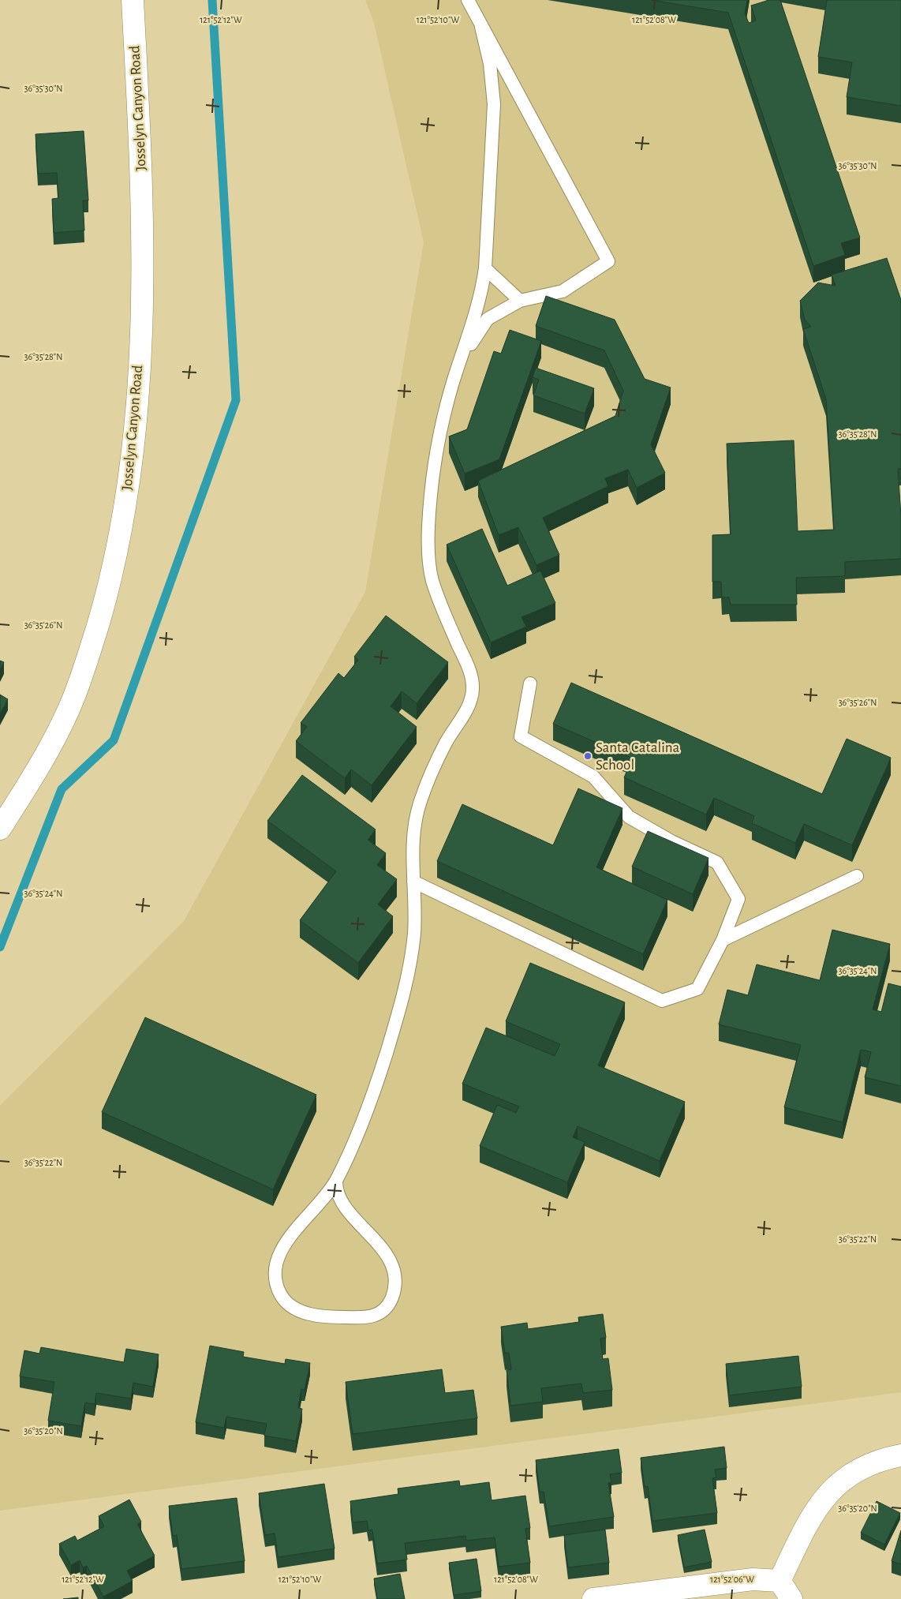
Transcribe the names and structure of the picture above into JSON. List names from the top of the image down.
{
  "streets": {
    "street": ["Josselyn Canyon Road"]
  },
  "places": ["Santa Catalina School"],
  "coordinates": [
    "121°52'12\"W",
    "121°52'10\"W",
    "121°52'08\"W",
    "36°35'30\"N",
    "36°35'28\"N",
    "36°35'26\"N",
    "36°35'24\"N",
    "36°35'22\"N",
    "36°35'20\"N",
    "121°52'06\"W"
  ]
}
